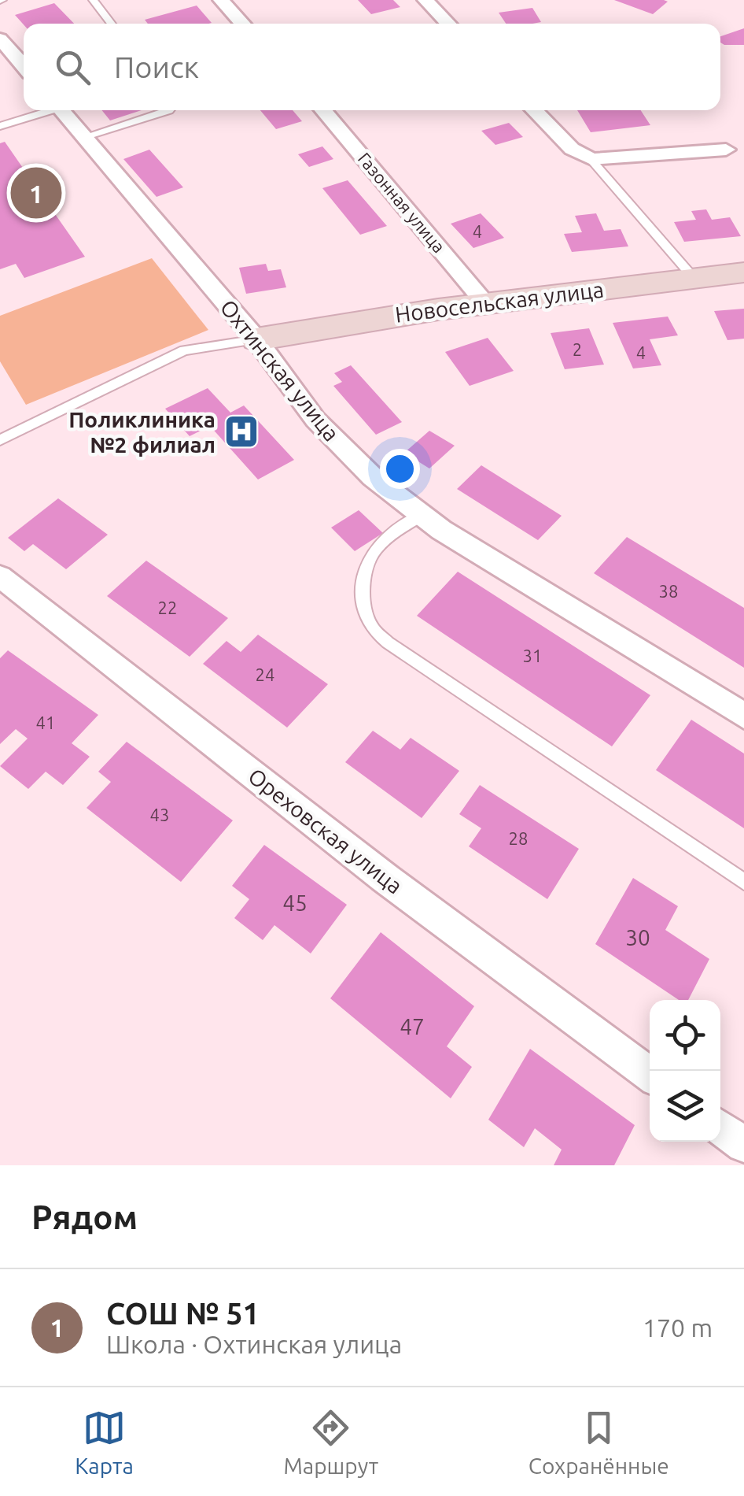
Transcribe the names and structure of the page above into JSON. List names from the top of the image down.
{
  "streets": {
    "street": [
      "Газонная улица",
      "Новосельская улица",
      "Охтинская улица",
      "Ореховская улица"
    ]
  },
  "crossings": [
    ["Газонная улица", "Новосельская улица"],
    ["Новосельская улица", "Охтинская улица"]
  ],
  "places": {
    "hospital": ["Поликлиника №2 филиал"]
  },
  "house_numbers": [
    "4",
    "2",
    "4",
    "38",
    "22",
    "31",
    "24",
    "41",
    "43",
    "28",
    "45",
    "30",
    "47"
  ],
  "page": {
    "search": "Поиск",
    "pins": "1",
    "heading": "Рядом",
    "list": [
      {
        "mark": "1",
        "name": "СОШ № 51",
        "note": "Школа · Охтинская улица",
        "value": "170 m"
      }
    ],
    "nav": ["Карта", "Маршрут", "Сохранённые"]
  }
}
